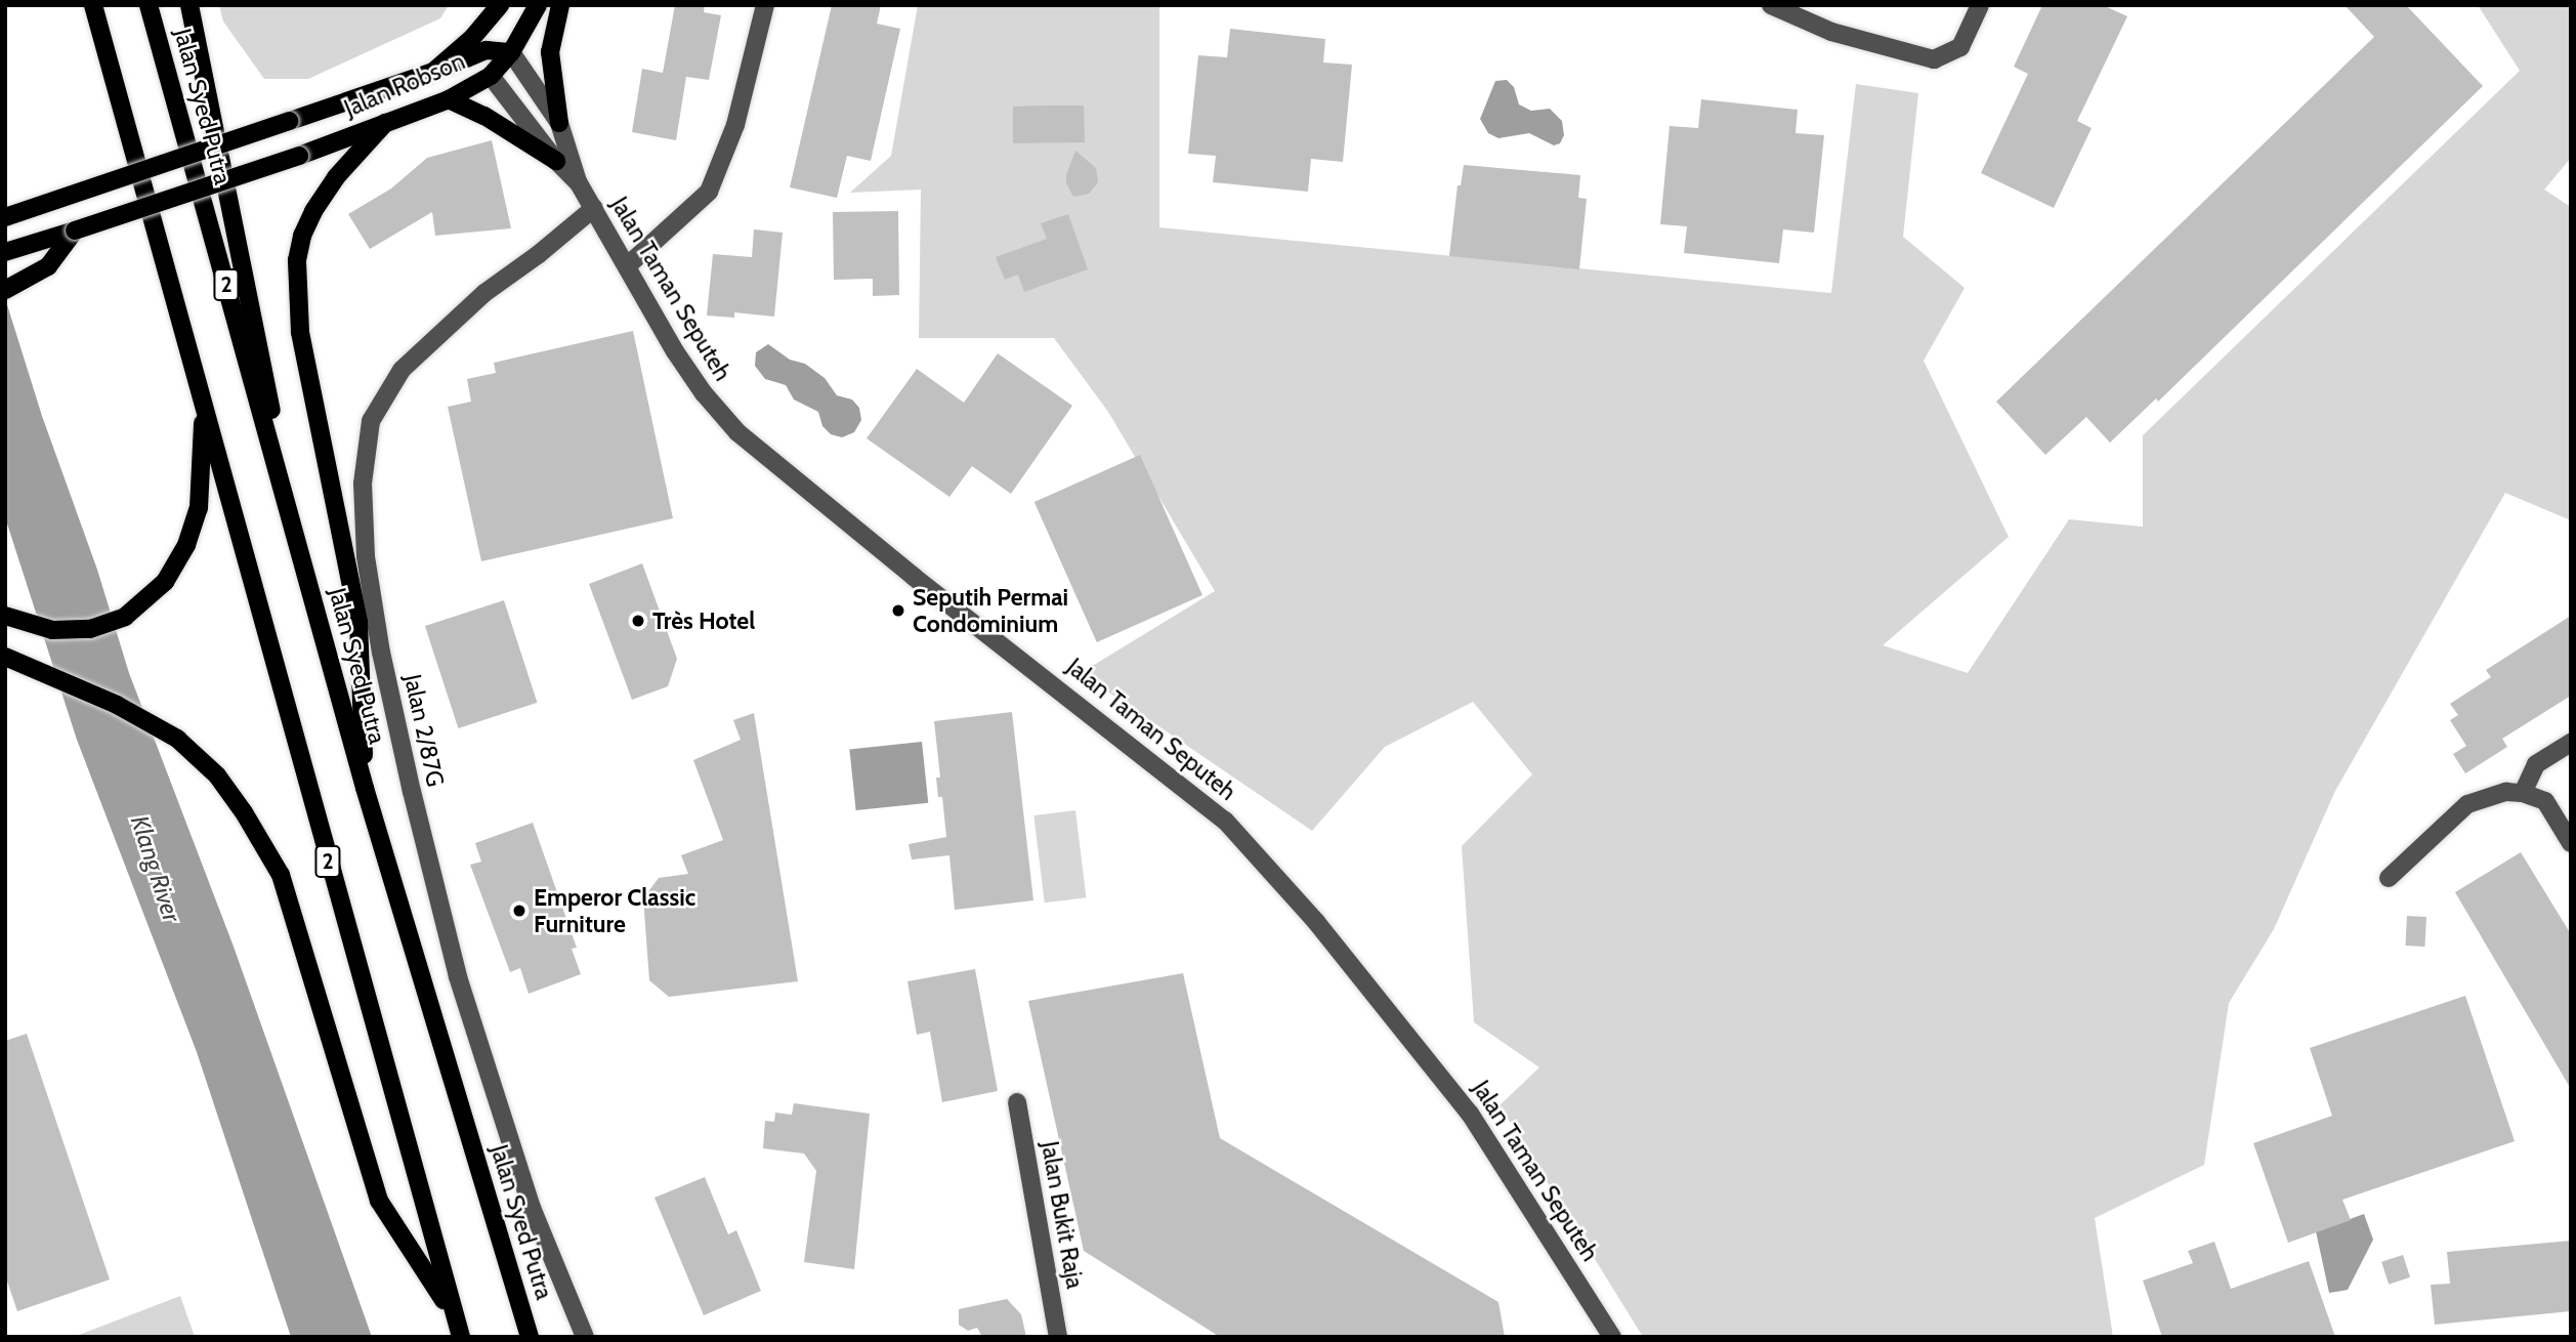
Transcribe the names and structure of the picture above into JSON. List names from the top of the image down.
{
  "streets": {
    "main road": ["Jalan Robson", "Jalan Syed Putra", "2"],
    "street": ["Jalan Taman Seputeh", "Jalan 2/87G", "Jalan Bukit Raja"]
  },
  "crossings": [
    ["Jalan Robson", "Jalan Taman Seputeh"],
    ["Jalan Taman Seputeh", "Jalan 2/87G"]
  ],
  "water": ["Klang River"],
  "places": ["Seputih Permai Condominium", "Très Hotel", "Emperor Classic Furniture"]
}
